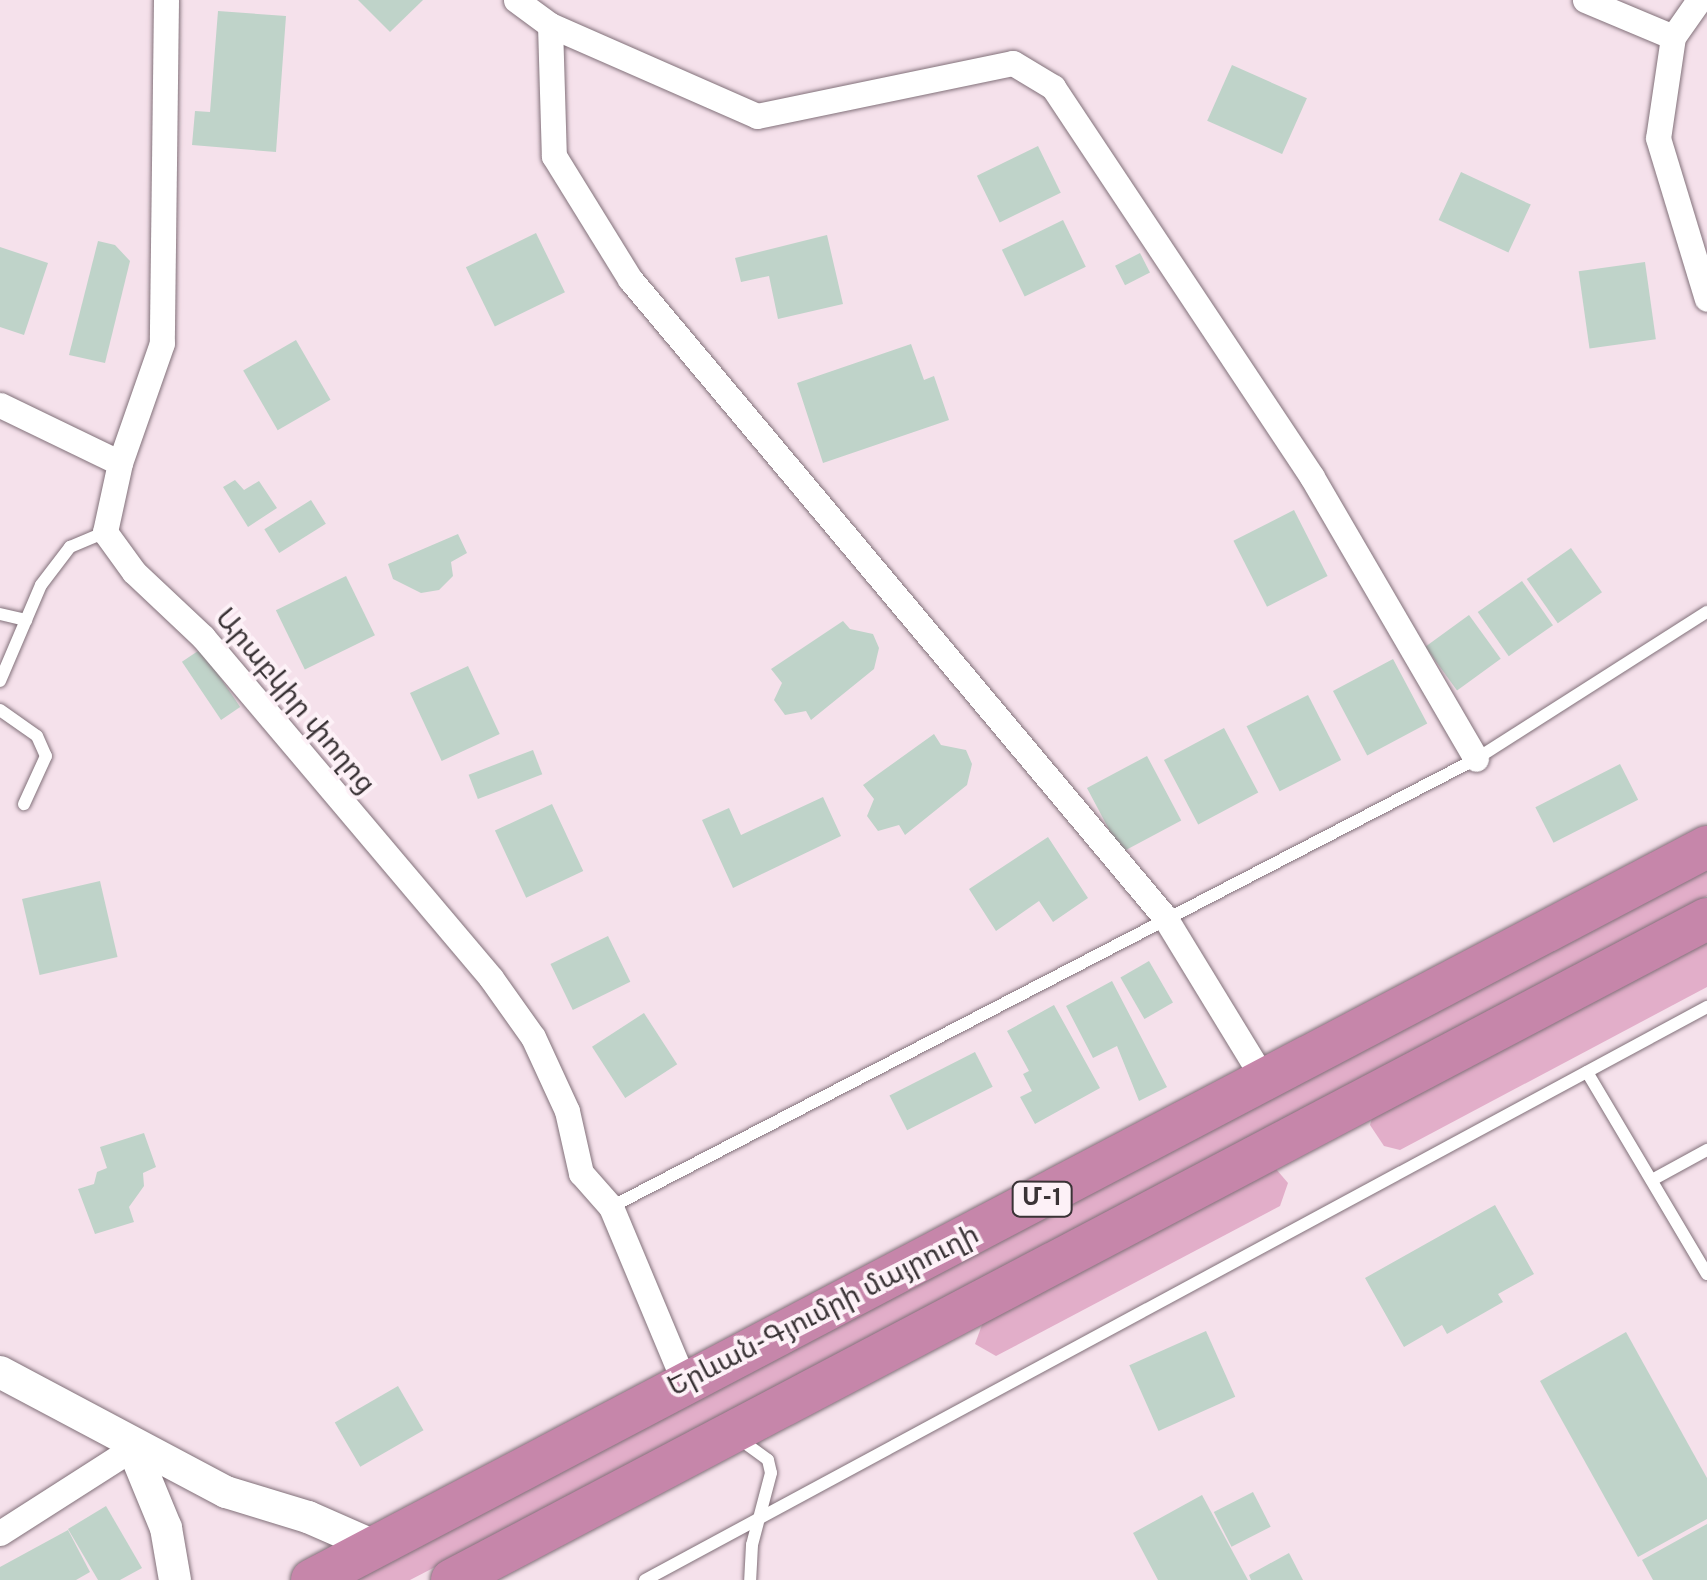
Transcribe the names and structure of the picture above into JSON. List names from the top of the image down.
{
  "streets": {
    "highway": ["Մ-1", "Երևան-Գյումրի մայրուղի"],
    "street": ["Արաբկիր փողոց"]
  },
  "crossings": [
    ["Արաբկիր փողոց", "Երևան-Գյումրի մայրուղի"]
  ]
}
